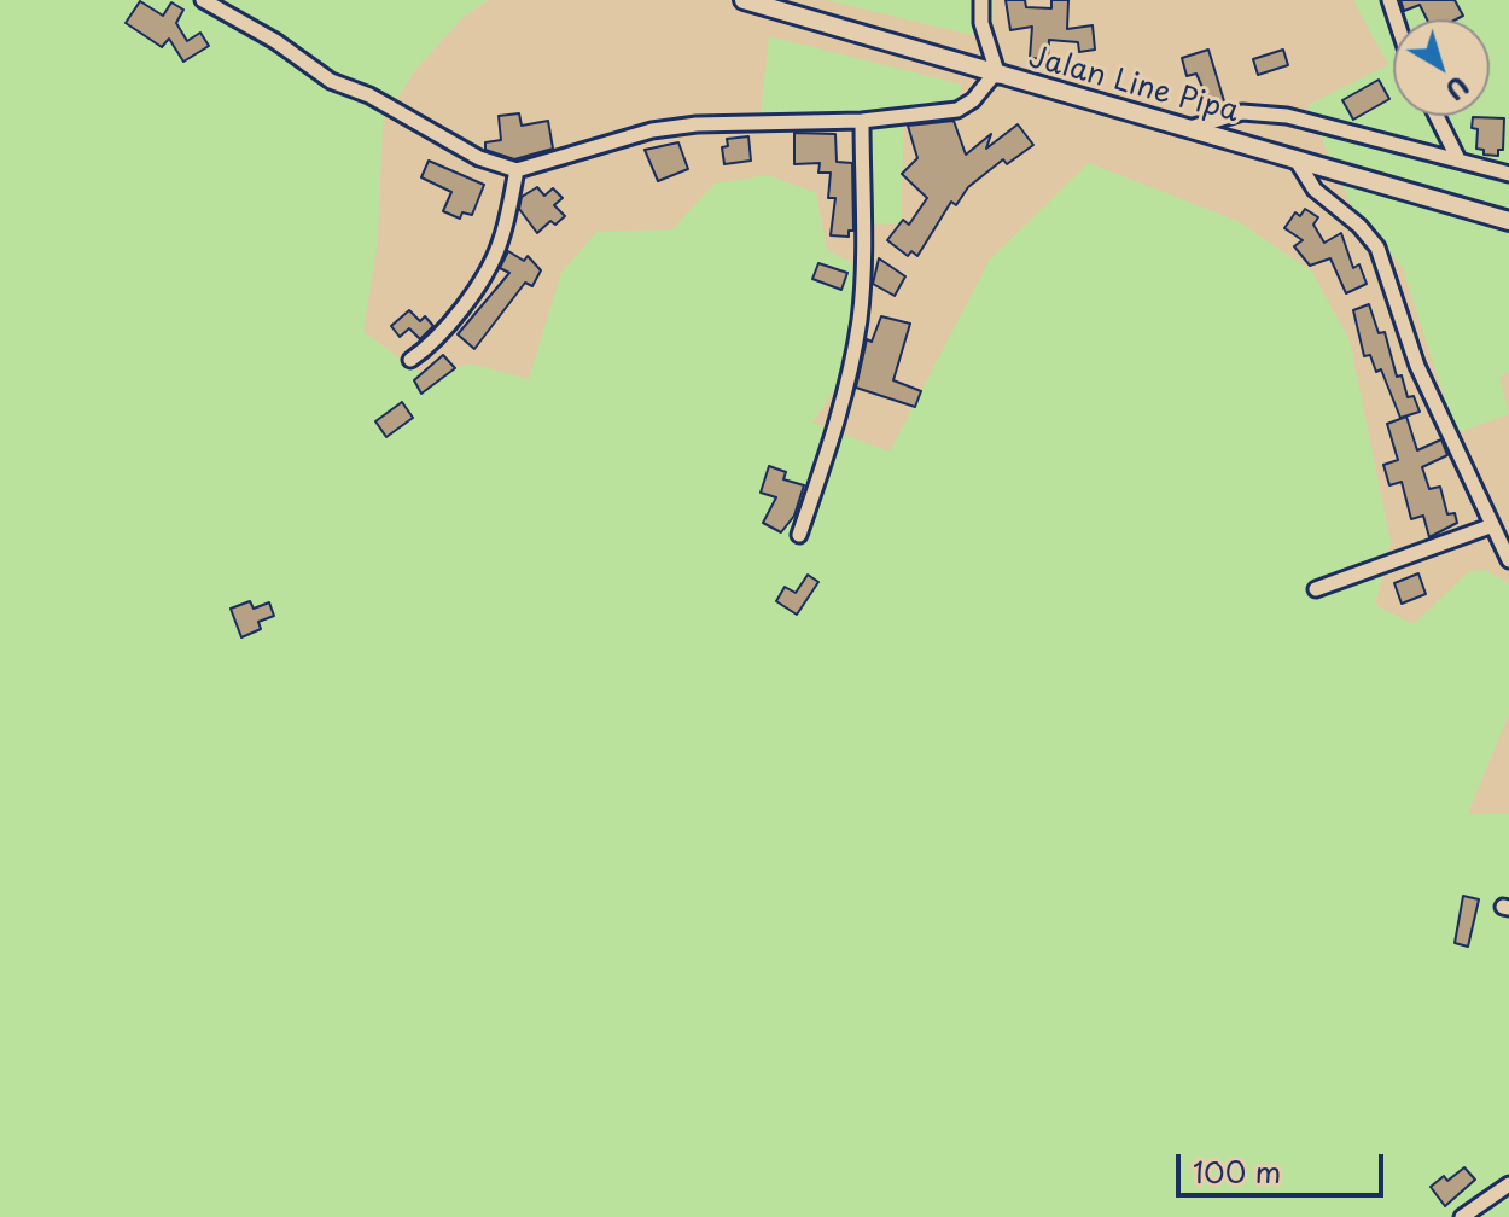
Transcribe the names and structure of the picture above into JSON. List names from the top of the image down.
{
  "streets": {
    "main road": ["Jalan Line Pipa"]
  },
  "scale_bar": "100 m",
  "north": "bottom right"
}
